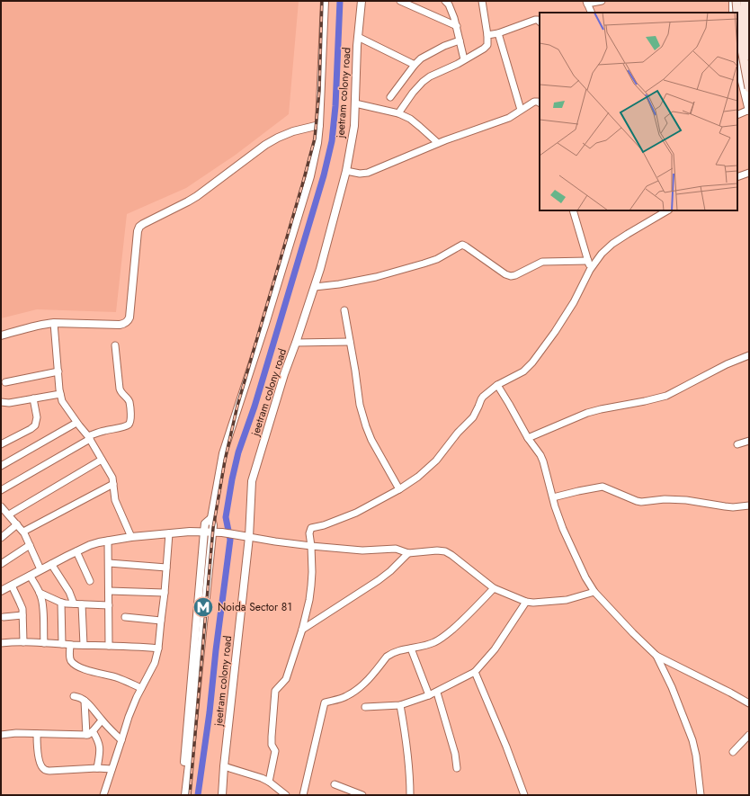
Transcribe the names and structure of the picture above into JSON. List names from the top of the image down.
{
  "streets": {
    "street": ["jeetram colony road"]
  },
  "places": {
    "metro station": ["Noida Sector 81"]
  }
}
